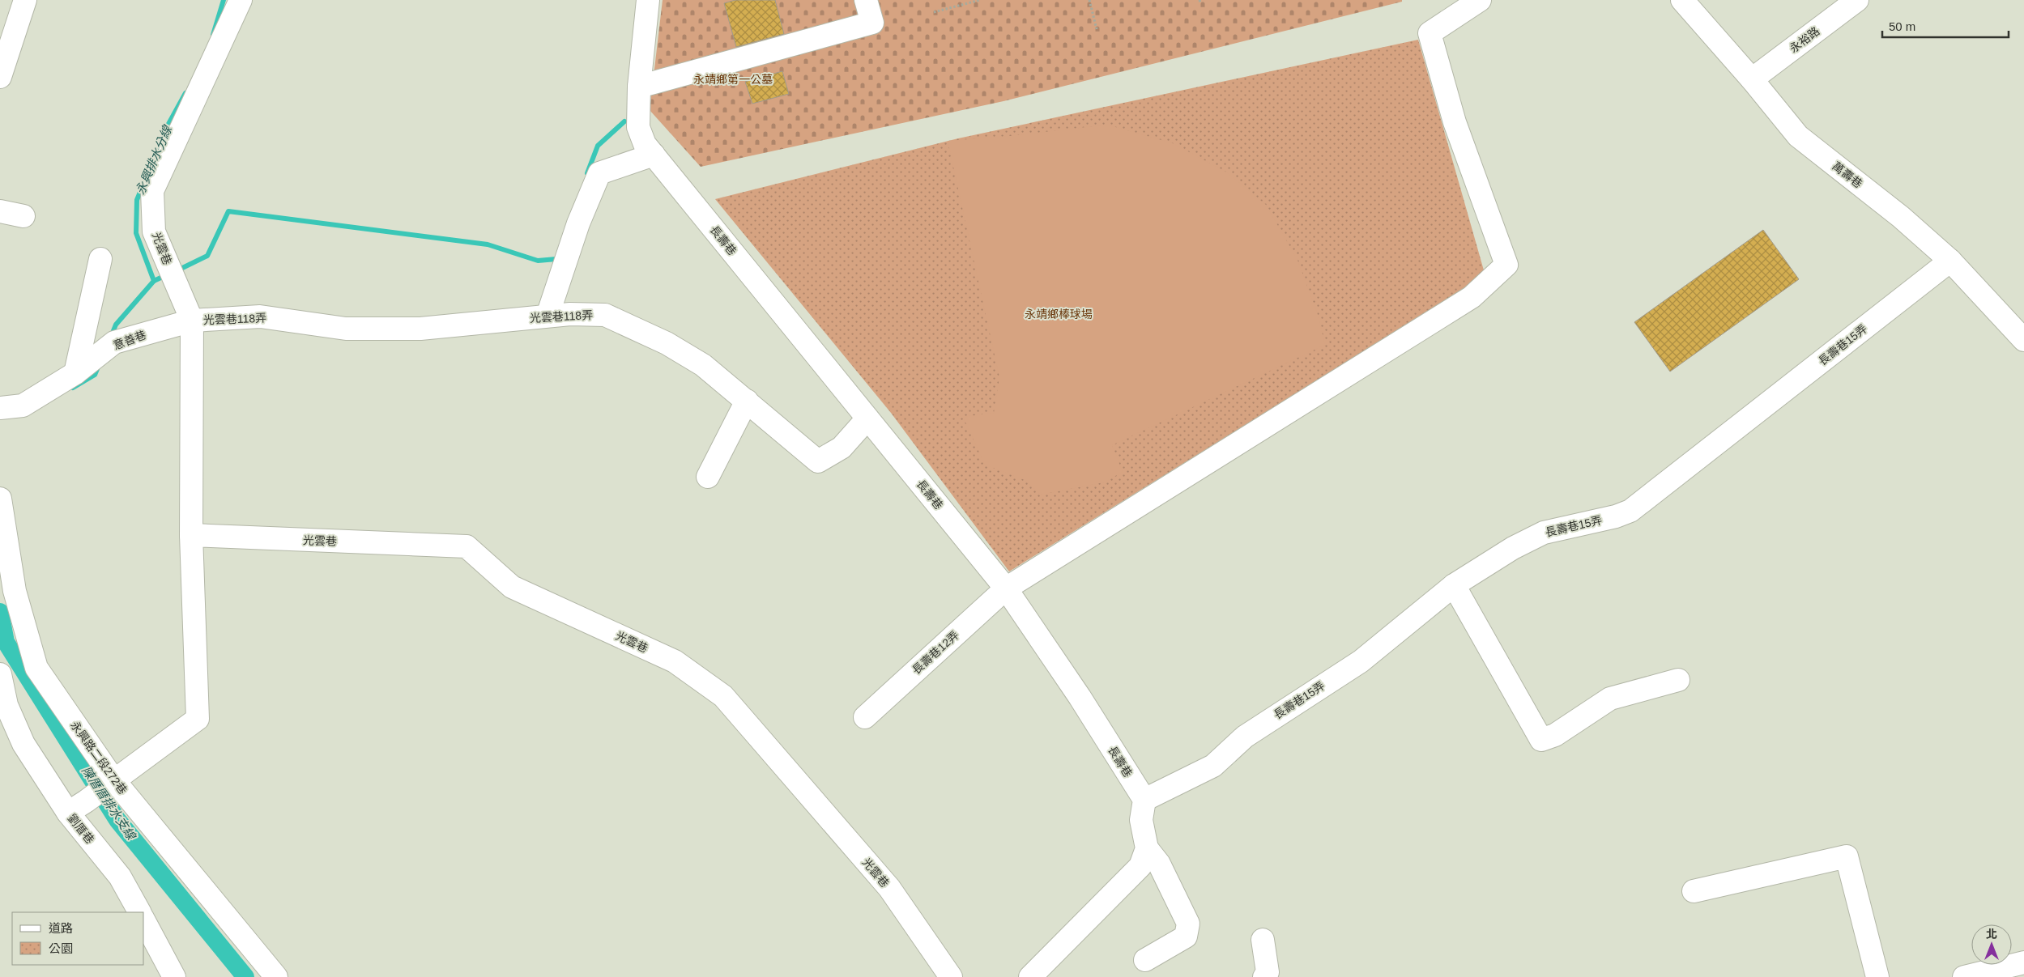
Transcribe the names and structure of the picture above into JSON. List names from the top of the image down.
{
  "streets": {
    "street": [
      "永裕路",
      "萬壽巷",
      "長壽巷",
      "光雲巷",
      "光雲巷118弄",
      "意善巷",
      "長壽巷15弄",
      "長壽巷12弄",
      "永興路二段272巷",
      "劉厝巷"
    ]
  },
  "crossings": [
    ["永裕路", "萬壽巷"],
    ["萬壽巷", "長壽巷15弄"],
    ["長壽巷", "光雲巷118弄"],
    ["長壽巷", "長壽巷15弄"],
    ["長壽巷", "長壽巷12弄"],
    ["光雲巷", "光雲巷118弄"],
    ["光雲巷", "意善巷"],
    ["光雲巷", "永興路二段272巷"],
    ["光雲巷118弄", "意善巷"]
  ],
  "water": ["永興排水分線", "陳厝厝排水支線"],
  "parks": ["永靖鄉第一公墓", "永靖鄉棒球場"],
  "legend": ["道路", "公園"],
  "scale_bar": "50 m",
  "north": "top"
}
